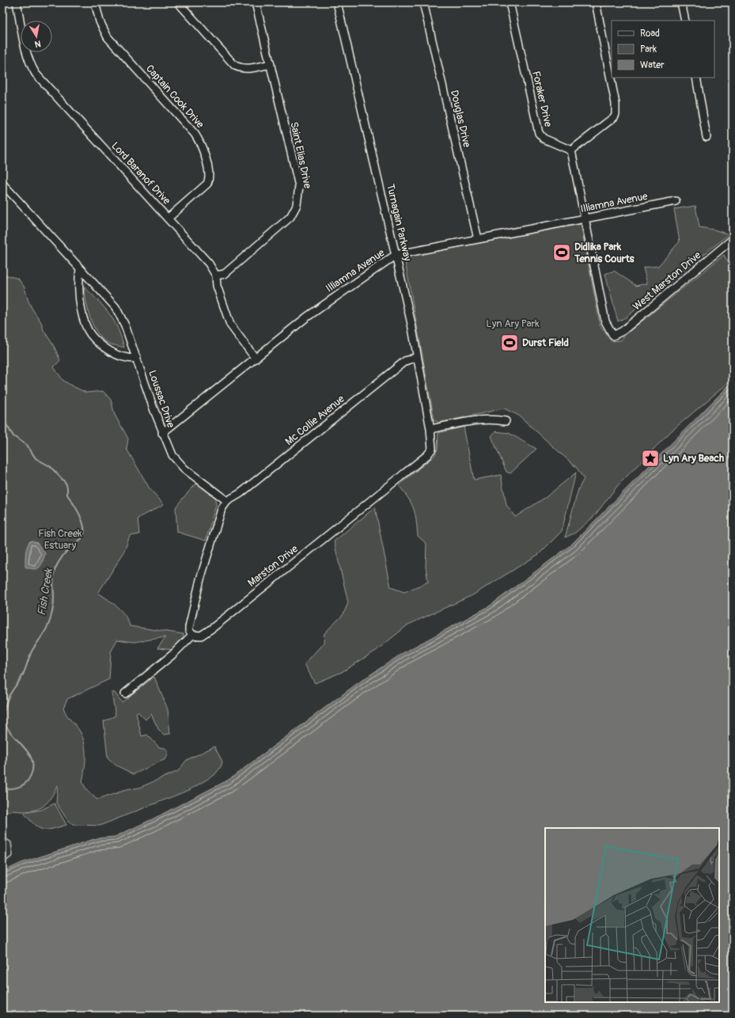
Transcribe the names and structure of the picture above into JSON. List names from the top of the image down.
{
  "streets": {
    "street": [
      "Captain Cook Drive",
      "Foraker Drive",
      "Douglas Drive",
      "Saint Elias Drive",
      "Lord Baranof Drive",
      "Illiamna Avenue",
      "Turnagain Parkway",
      "West Marston Drive",
      "Loussac Drive",
      "Mc Collie Avenue",
      "Marston Drive"
    ]
  },
  "crossings": [
    ["Captain Cook Drive", "Lord Baranof Drive"],
    ["Douglas Drive", "Illiamna Avenue"],
    ["Saint Elias Drive", "Lord Baranof Drive"],
    ["Lord Baranof Drive", "Illiamna Avenue"],
    ["Illiamna Avenue", "Turnagain Parkway"],
    ["Illiamna Avenue", "West Marston Drive"],
    ["Illiamna Avenue", "Loussac Drive"],
    ["Turnagain Parkway", "Mc Collie Avenue"],
    ["Turnagain Parkway", "Marston Drive"],
    ["Loussac Drive", "Mc Collie Avenue"]
  ],
  "water": ["Fish Creek"],
  "parks": ["Lyn Ary Park", "Fish Creek Estuary"],
  "places": {
    "sports": ["Didlika Park Tennis Courts", "Durst Field"],
    "place": ["Lyn Ary Beach"]
  },
  "legend": ["Road", "Park", "Water"],
  "north": "bottom"
}
